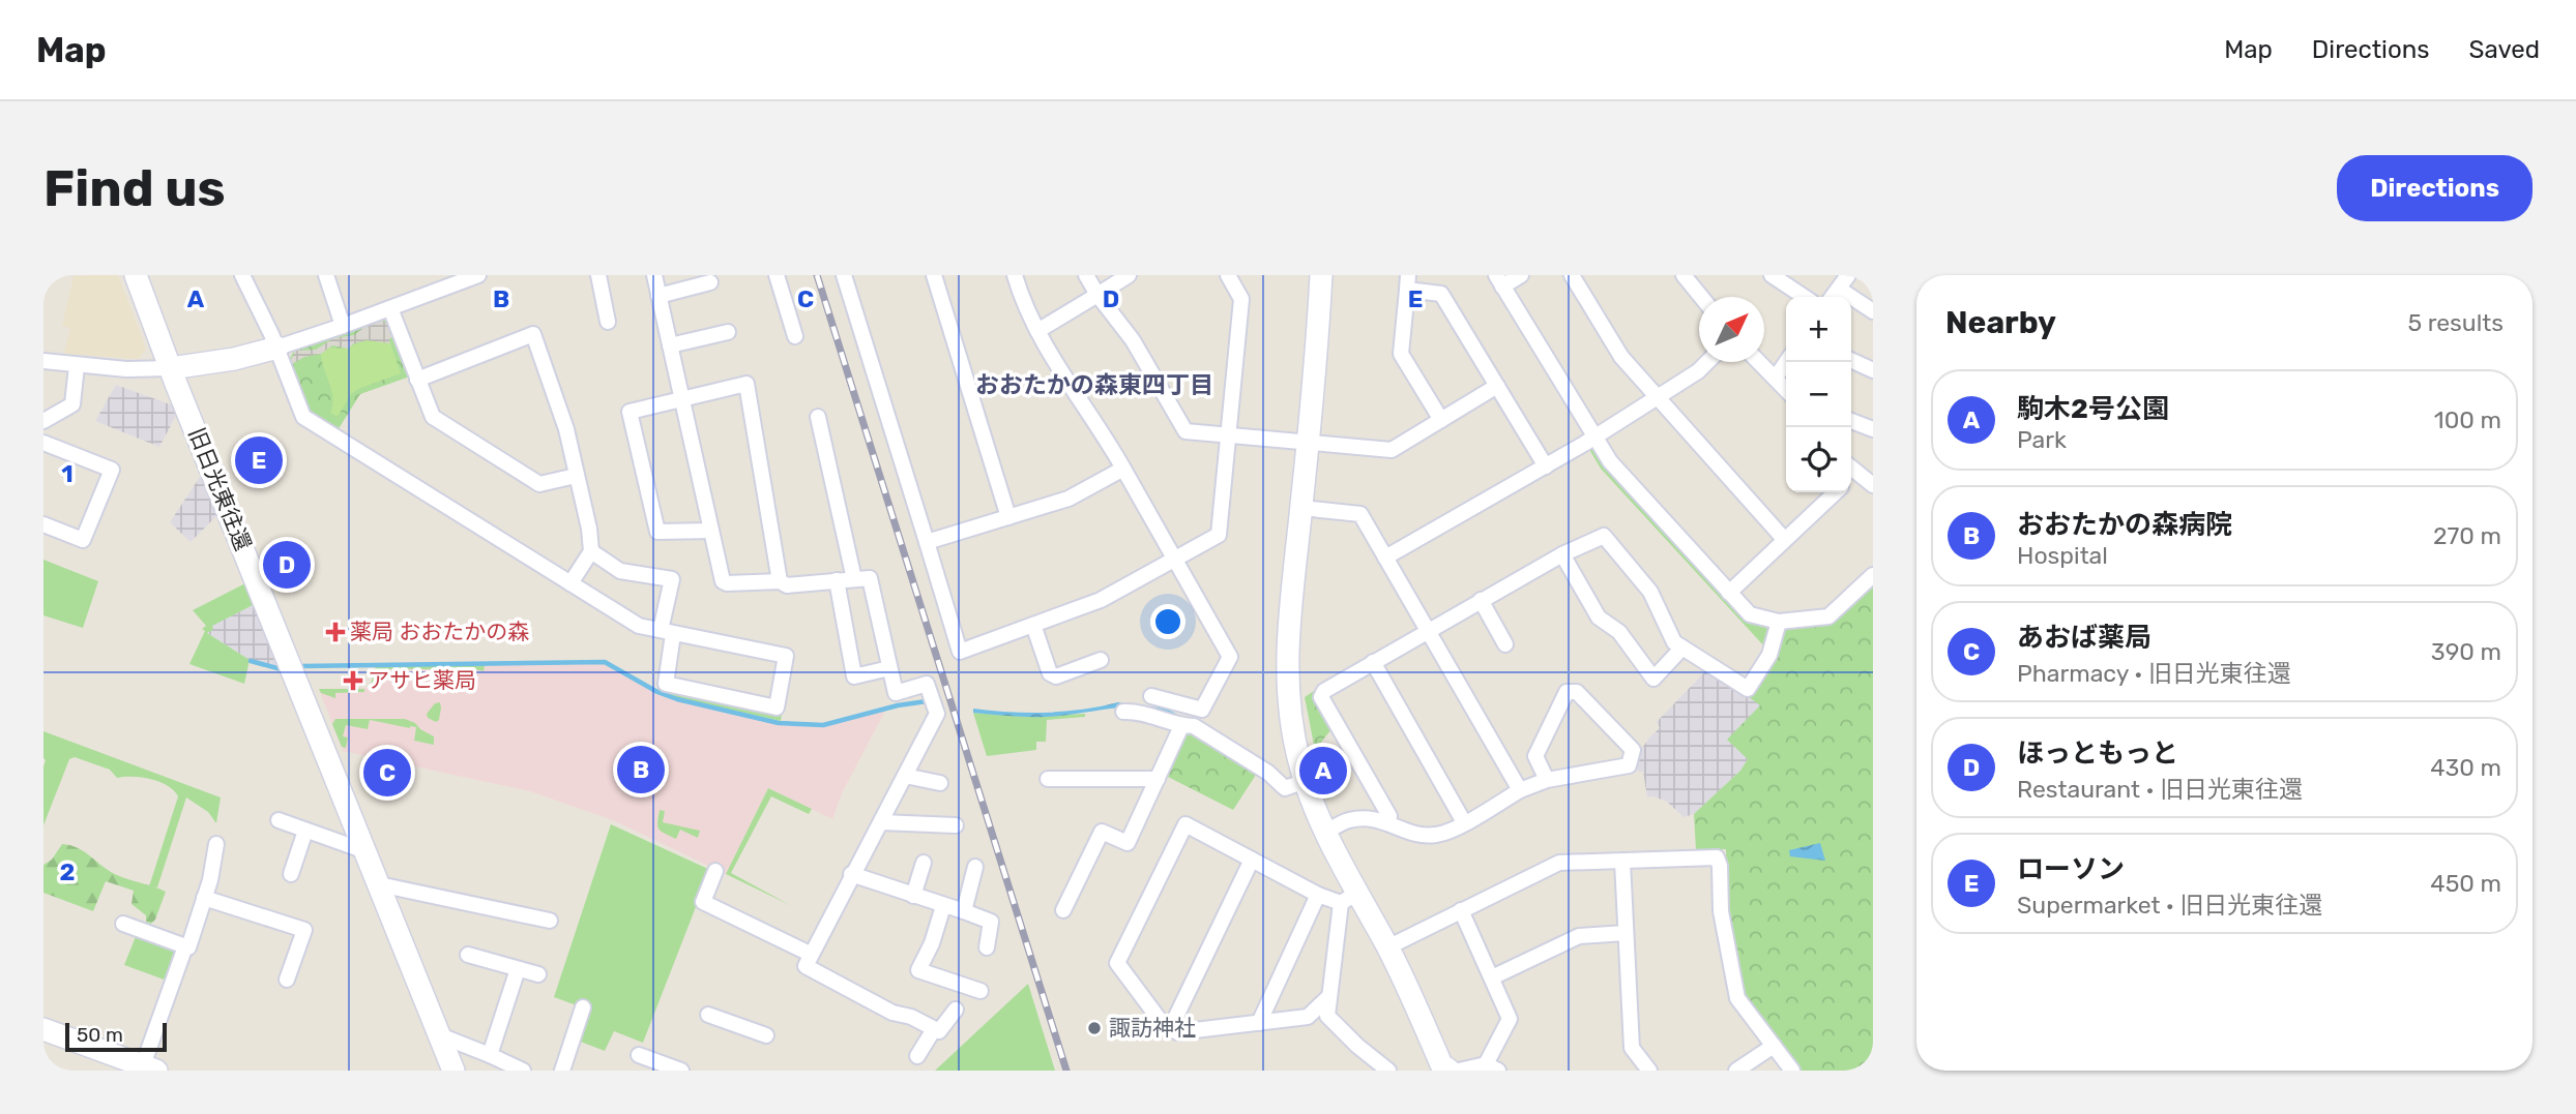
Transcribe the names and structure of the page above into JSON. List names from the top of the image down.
{
  "streets": {
    "street": ["旧日光東往還"]
  },
  "districts": ["おおたかの森東四丁目"],
  "places": {
    "health": ["薬局 おおたかの森", "アサヒ薬局"],
    "other": ["諏訪神社"]
  },
  "scale_bar": "50 m",
  "north": "top right",
  "page": {
    "header": "Map",
    "nav": ["Map", "Directions", "Saved"],
    "buttons": "Directions",
    "title": "Find us",
    "heading": ["Nearby", "5 results"],
    "map_buttons": ["+", "−"],
    "list": [
      {
        "mark": "A",
        "name": "駒木2号公園",
        "note": "Park",
        "value": "100 m"
      },
      {
        "mark": "B",
        "name": "おおたかの森病院",
        "note": "Hospital",
        "value": "270 m"
      },
      {
        "mark": "C",
        "name": "あおば薬局",
        "note": "Pharmacy · 旧日光東往還",
        "value": "390 m"
      },
      {
        "mark": "D",
        "name": "ほっともっと",
        "note": "Restaurant · 旧日光東往還",
        "value": "430 m"
      },
      {
        "mark": "E",
        "name": "ローソン",
        "note": "Supermarket · 旧日光東往還",
        "value": "450 m"
      }
    ],
    "pins": [
      "E",
      "D",
      "B",
      "A",
      "C"
    ],
    "scale": "50 m"
  },
  "grid": {
    "columns": [
      "A",
      "B",
      "C",
      "D",
      "E"
    ],
    "rows": ["1", "2"]
  }
}
